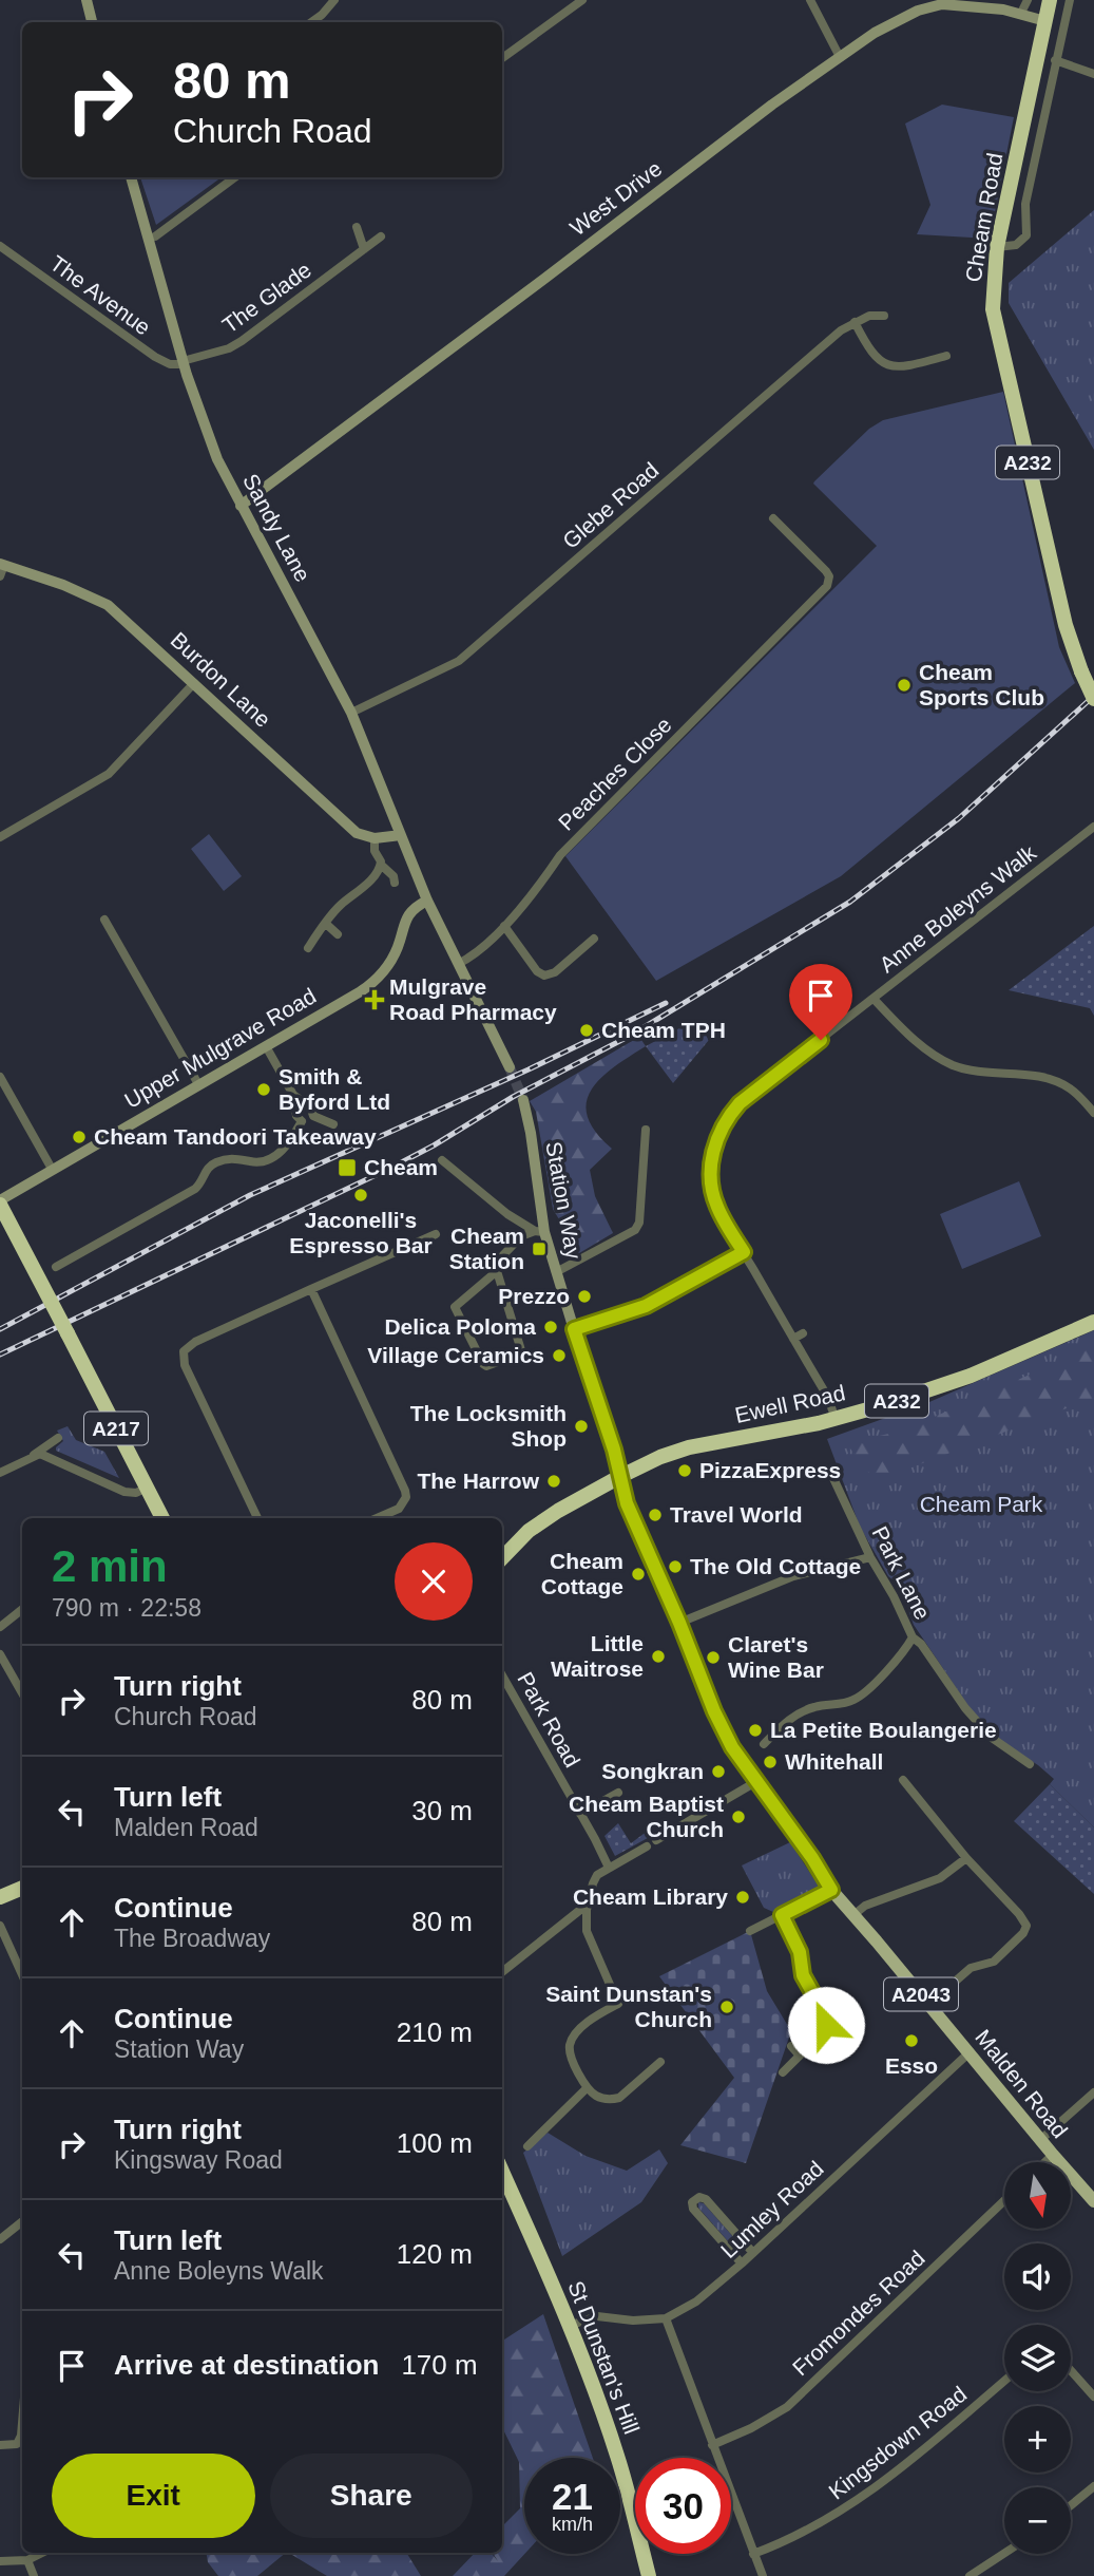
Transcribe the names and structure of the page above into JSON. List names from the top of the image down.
{
  "streets": {
    "highway": [
      "Cheam Road",
      "A232",
      "Ewell Road",
      "A217",
      "St Dunstan's Hill"
    ],
    "main road": ["A2043", "Malden Road"],
    "street": [
      "West Drive",
      "The Avenue",
      "The Glade",
      "Glebe Road",
      "Sandy Lane",
      "Burdon Lane",
      "Peaches Close",
      "Anne Boleyns Walk",
      "Upper Mulgrave Road",
      "Station Way",
      "Park Lane",
      "Park Road",
      "Lumley Road",
      "Fromondes Road",
      "Kingsdown Road"
    ]
  },
  "crossings": [
    ["West Drive", "Cheam Road"],
    ["West Drive", "Sandy Lane"],
    ["The Avenue", "The Glade"],
    ["The Avenue", "Sandy Lane"],
    ["The Glade", "Sandy Lane"],
    ["A232", "Station Way"],
    ["A232", "Ewell Road"],
    ["A232", "A2043"],
    ["Glebe Road", "Sandy Lane"],
    ["Sandy Lane", "Upper Mulgrave Road"],
    ["Anne Boleyns Walk", "Ewell Road"],
    ["Upper Mulgrave Road", "A217"],
    ["Station Way", "Ewell Road"],
    ["Station Way", "A2043"],
    ["Ewell Road", "A2043"],
    ["A2043", "Malden Road"],
    ["Malden Road", "Lumley Road"],
    ["Lumley Road", "St Dunstan's Hill"]
  ],
  "parks": ["Cheam Park"],
  "places": {
    "other": [
      "Cheam Sports Club",
      "Cheam TPH",
      "Smith & Byford Ltd",
      "Cheam Tandoori Takeaway",
      "Jaconelli's Espresso Bar",
      "Prezzo",
      "Delica Poloma",
      "Village Ceramics",
      "The Locksmith Shop",
      "PizzaExpress",
      "The Harrow",
      "Travel World",
      "The Old Cottage",
      "Cheam Cottage",
      "Little Waitrose",
      "Claret's Wine Bar",
      "La Petite Boulangerie",
      "Whitehall",
      "Songkran",
      "Cheam Baptist Church",
      "Cheam Library",
      "Saint Dunstan's Church",
      "Esso"
    ],
    "health": ["Mulgrave Road Pharmacy"],
    "transit": ["Cheam", "Cheam Station"]
  },
  "north": "bottom",
  "page": {
    "turn": ["80 m", "Church Road"],
    "heading": ["2 min", "790 m · 22:58"],
    "list": [
      {
        "name": "Turn right",
        "note": "Church Road",
        "value": "80 m"
      },
      {
        "name": "Turn left",
        "note": "Malden Road",
        "value": "30 m"
      },
      {
        "name": "Continue",
        "note": "The Broadway",
        "value": "80 m"
      },
      {
        "name": "Continue",
        "note": "Station Way",
        "value": "210 m"
      },
      {
        "name": "Turn right",
        "note": "Kingsway Road",
        "value": "100 m"
      },
      {
        "name": "Turn left",
        "note": "Anne Boleyns Walk",
        "value": "120 m"
      },
      {
        "name": "Arrive at destination",
        "value": "170 m"
      }
    ],
    "map_buttons": ["+", "−"],
    "buttons": ["Exit", "Share"],
    "speed": "21 km/h",
    "limit": "30"
  }
}
